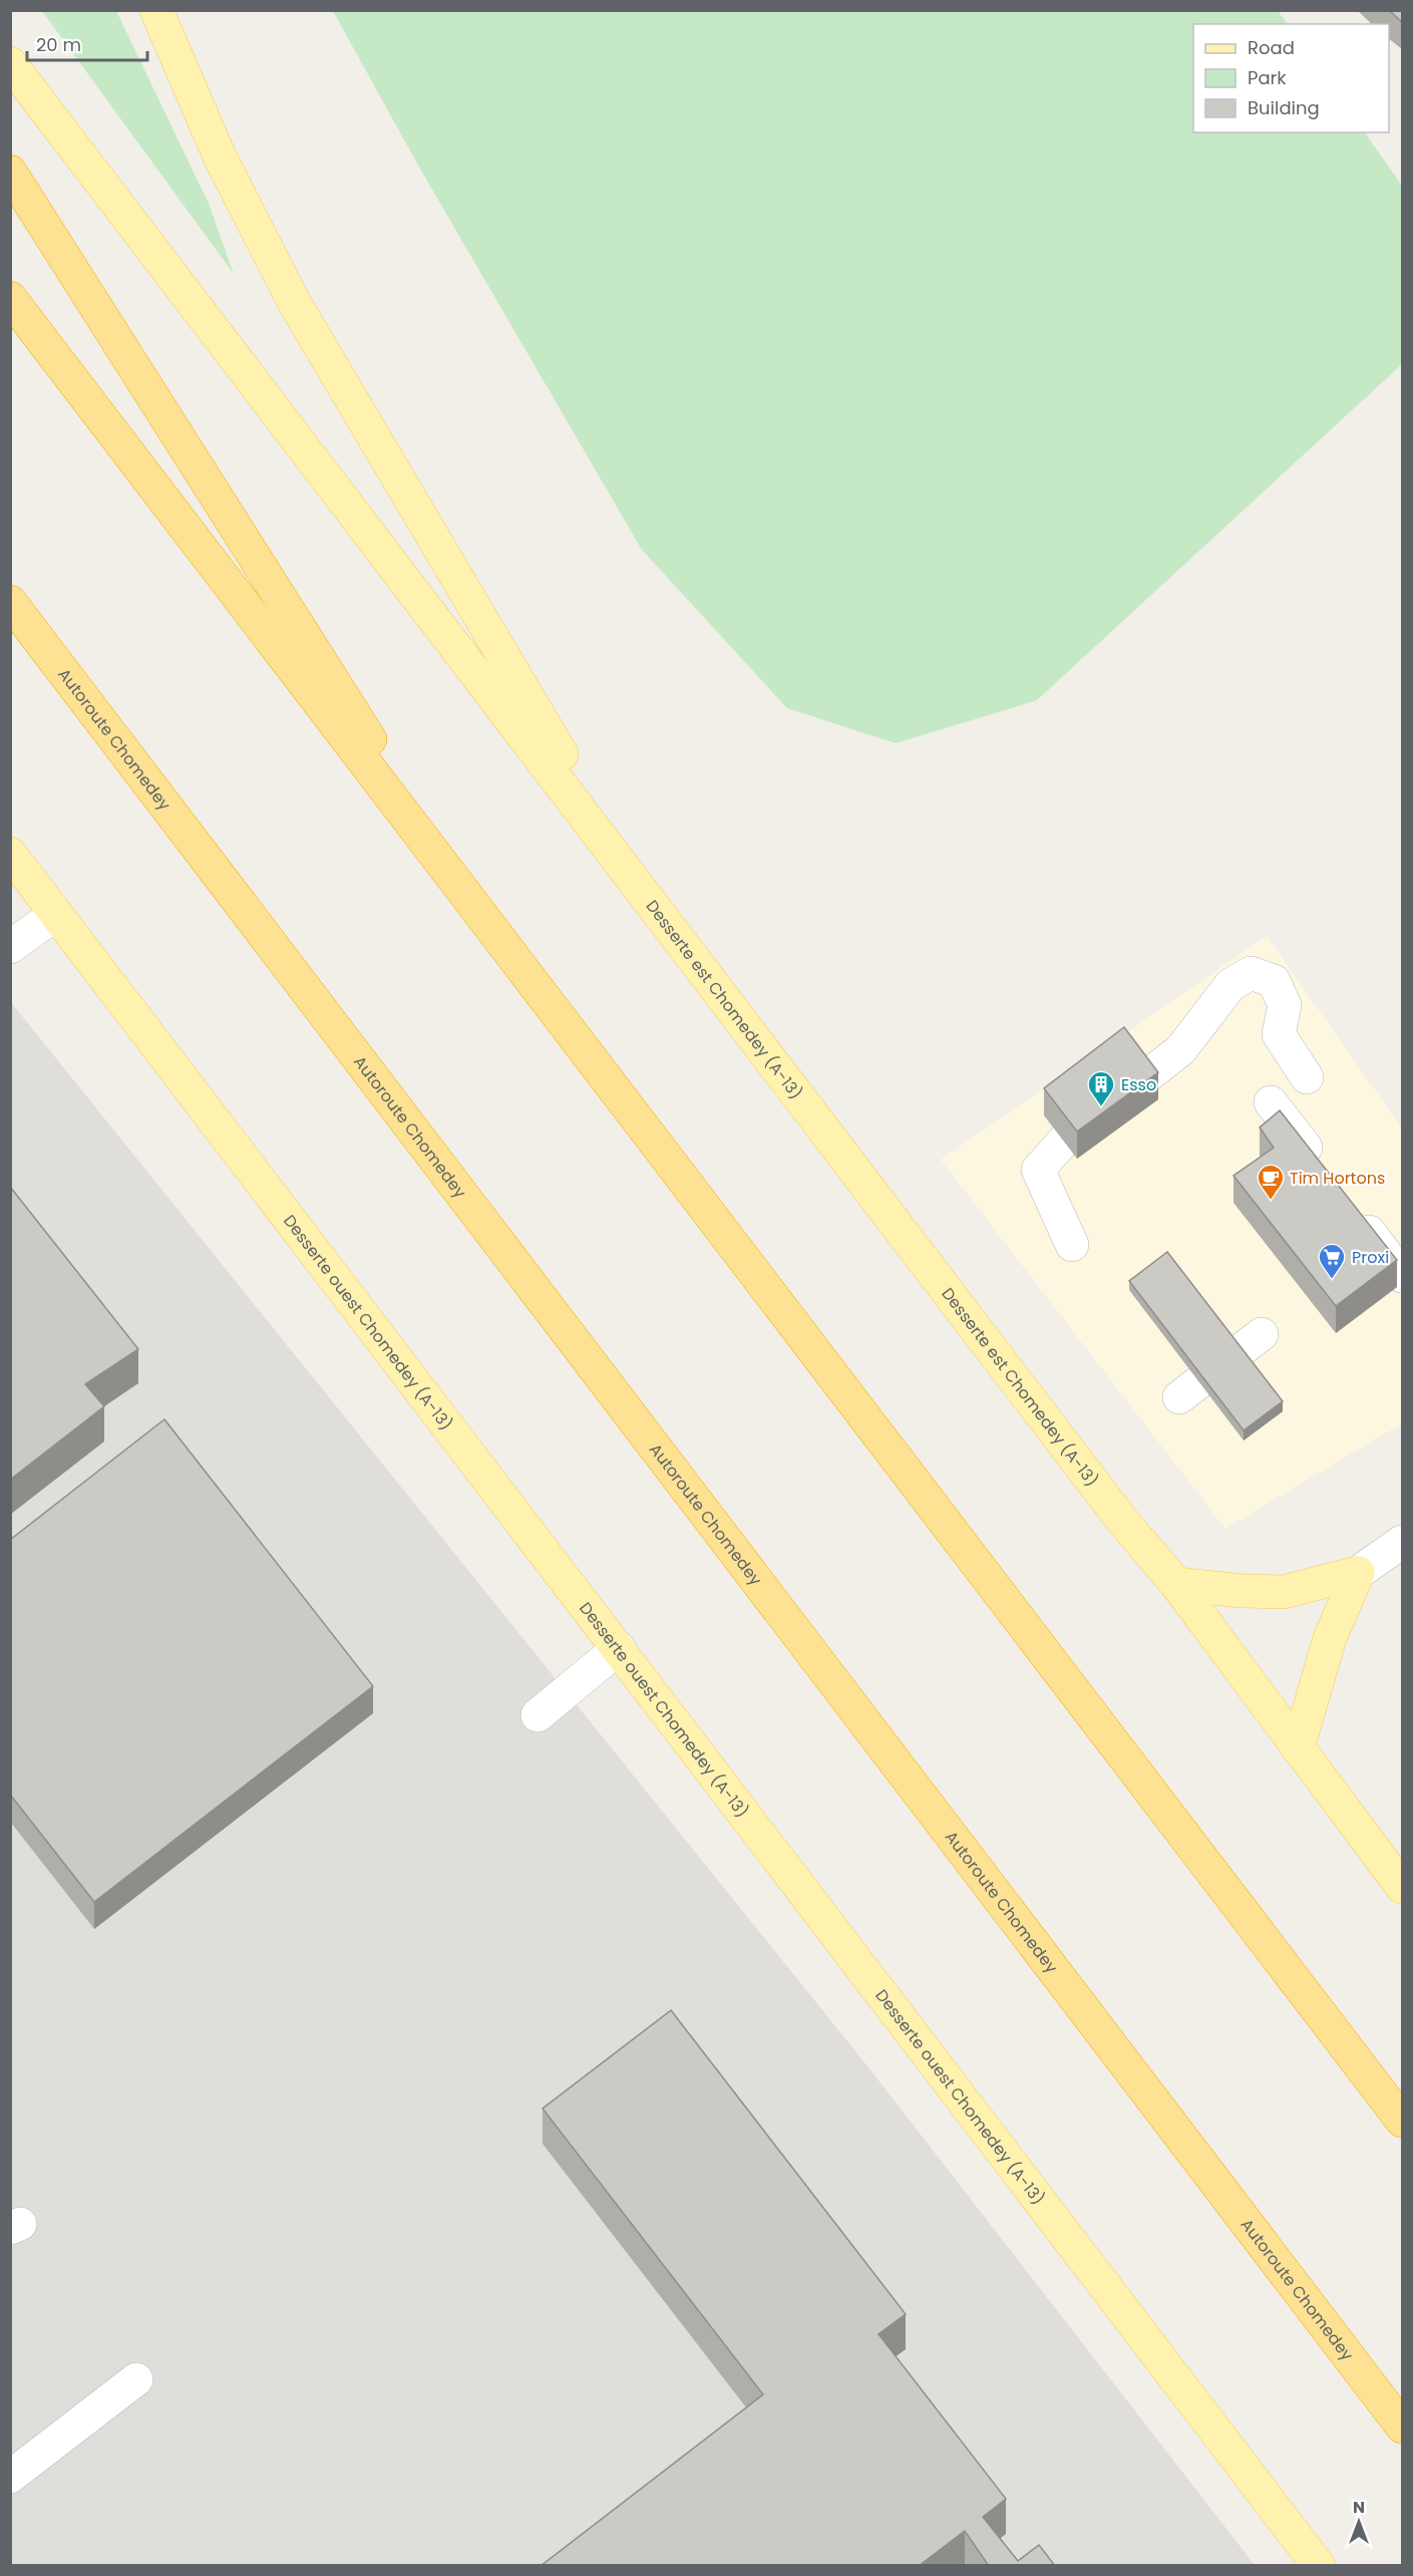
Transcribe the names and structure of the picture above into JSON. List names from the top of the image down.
{
  "streets": {
    "highway": ["Autoroute Chomedey"],
    "main road": ["Desserte est Chomedey (A-13)", "Desserte ouest Chomedey (A-13)"]
  },
  "places": {
    "building": ["Esso"],
    "cafe": ["Tim Hortons"],
    "supermarket": ["Proxi"]
  },
  "legend": ["Road", "Park", "Building"],
  "scale_bar": "20 m",
  "north": "top"
}
